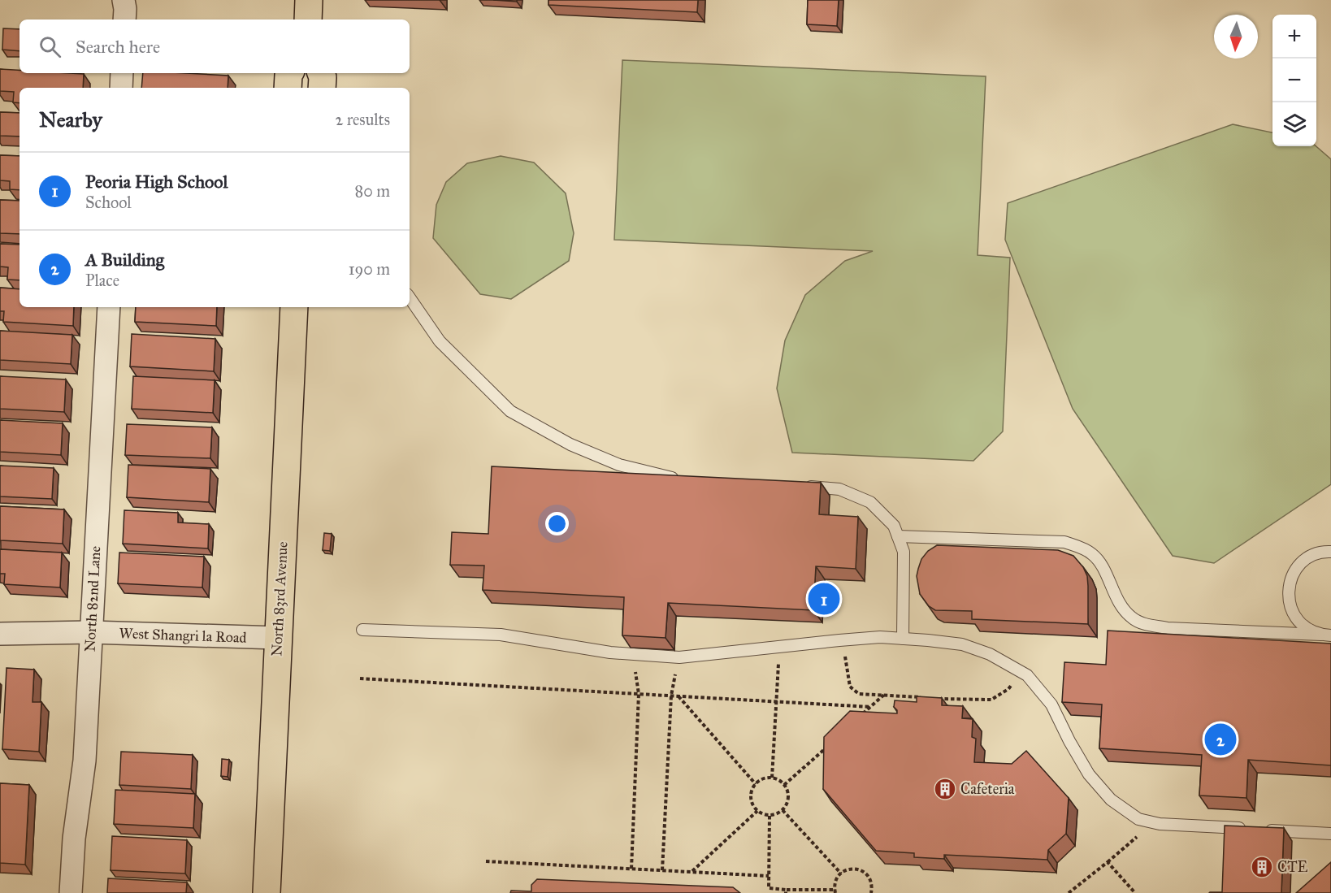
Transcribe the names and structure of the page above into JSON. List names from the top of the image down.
{
  "streets": {
    "main road": ["North 83rd Avenue"],
    "street": ["North 82nd Lane", "West Shangri la Road"]
  },
  "crossings": [
    ["North 82nd Lane", "West Shangri la Road"],
    ["North 83rd Avenue", "West Shangri la Road"]
  ],
  "places": {
    "building": ["Cafeteria", "CTE"]
  },
  "north": "bottom",
  "page": {
    "map_buttons": ["+", "−"],
    "search": "Search here",
    "heading": ["Nearby", "2 results"],
    "list": [
      {
        "mark": "1",
        "name": "Peoria High School",
        "note": "School",
        "value": "80 m"
      },
      {
        "mark": "2",
        "name": "A Building",
        "note": "Place",
        "value": "190 m"
      }
    ],
    "pins": ["1", "2"]
  }
}
